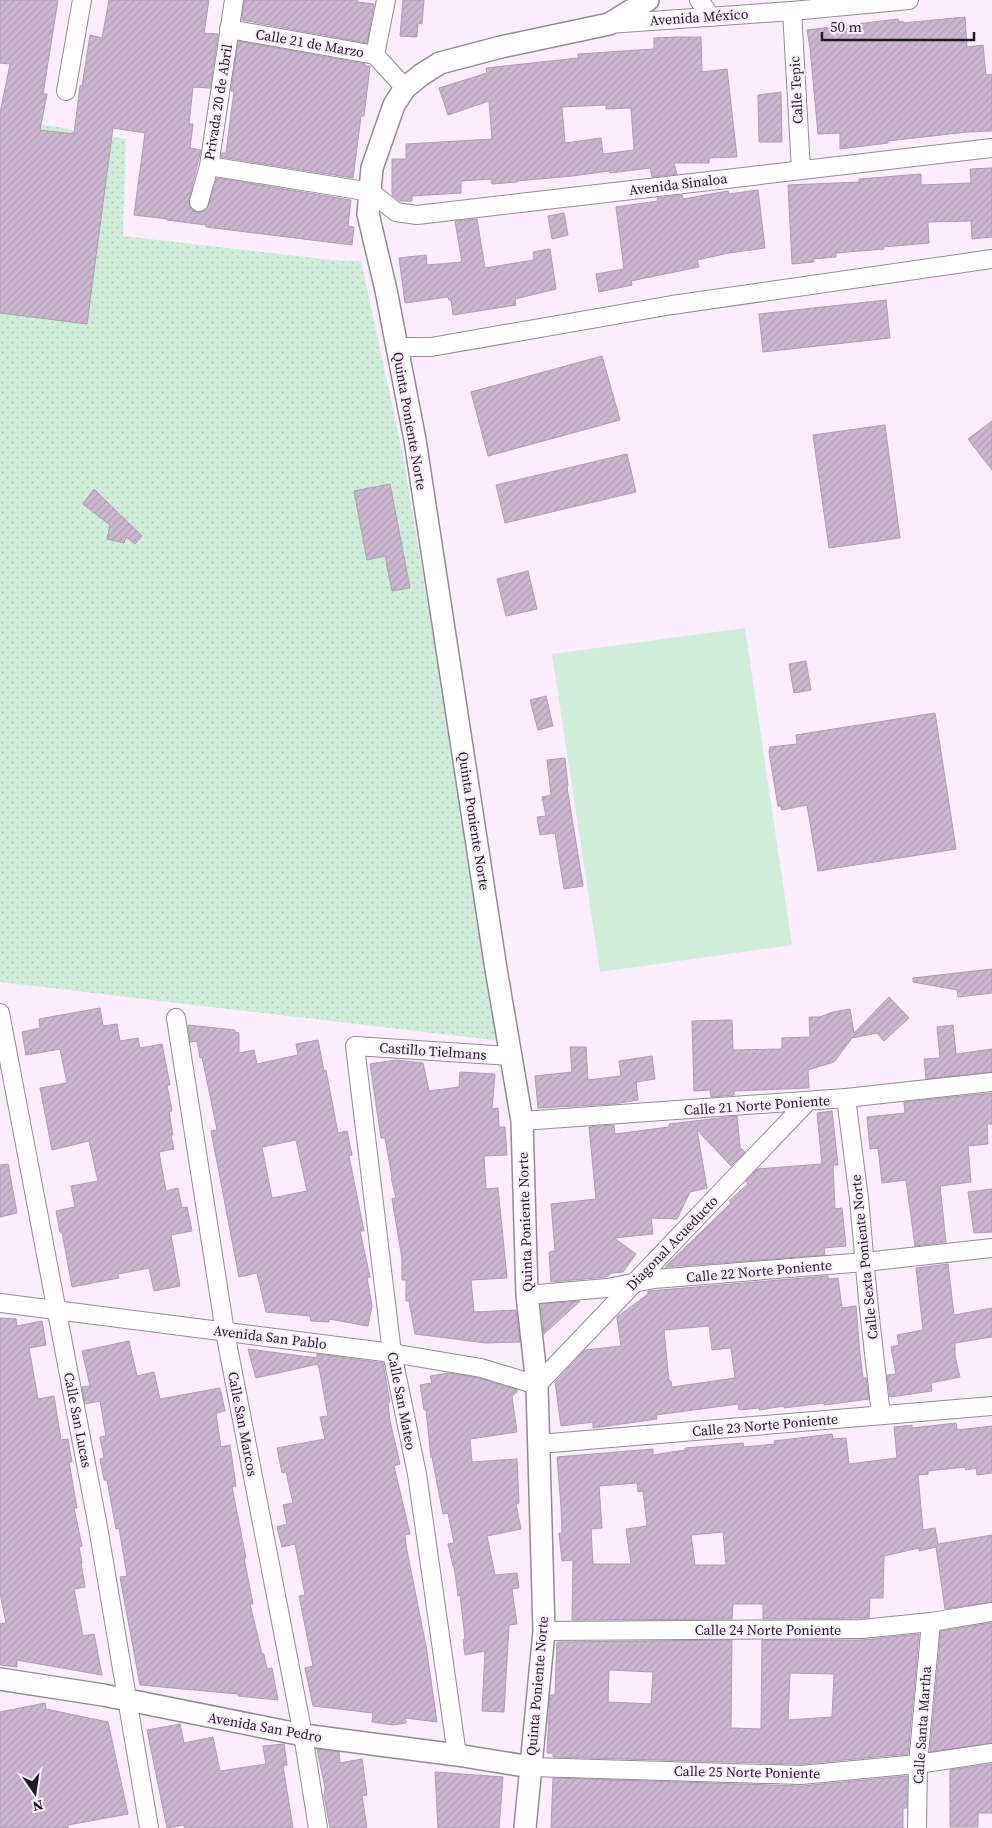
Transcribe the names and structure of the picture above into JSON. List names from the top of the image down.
{
  "streets": {
    "street": [
      "Avenida México",
      "Calle 21 de Marzo",
      "Calle Tepic",
      "Privada 20 de Abril",
      "Avenida Sinaloa",
      "Quinta Poniente Norte",
      "Castillo Tielmans",
      "Calle 21 Norte Poniente",
      "Diagonal Acueducto",
      "Calle Sexta Poniente Norte",
      "Calle 22 Norte Poniente",
      "Avenida San Pablo",
      "Calle San Mateo",
      "Calle San Lucas",
      "Calle San Marcos",
      "Calle 23 Norte Poniente",
      "Calle 24 Norte Poniente",
      "Calle Santa Martha",
      "Avenida San Pedro",
      "Calle 25 Norte Poniente"
    ]
  },
  "crossings": [
    ["Avenida México", "Calle Tepic"],
    ["Avenida México", "Quinta Poniente Norte"],
    ["Calle 21 de Marzo", "Privada 20 de Abril"],
    ["Calle 21 de Marzo", "Quinta Poniente Norte"],
    ["Calle Tepic", "Avenida Sinaloa"],
    ["Avenida Sinaloa", "Quinta Poniente Norte"],
    ["Quinta Poniente Norte", "Castillo Tielmans"],
    ["Quinta Poniente Norte", "Calle 21 Norte Poniente"],
    ["Quinta Poniente Norte", "Diagonal Acueducto"],
    ["Quinta Poniente Norte", "Calle 22 Norte Poniente"],
    ["Quinta Poniente Norte", "Avenida San Pablo"],
    ["Quinta Poniente Norte", "Calle 23 Norte Poniente"],
    ["Quinta Poniente Norte", "Calle 24 Norte Poniente"],
    ["Quinta Poniente Norte", "Avenida San Pedro"],
    ["Quinta Poniente Norte", "Calle 25 Norte Poniente"],
    ["Castillo Tielmans", "Calle San Mateo"],
    ["Calle 21 Norte Poniente", "Diagonal Acueducto"],
    ["Calle 21 Norte Poniente", "Calle Sexta Poniente Norte"],
    ["Diagonal Acueducto", "Calle 22 Norte Poniente"],
    ["Diagonal Acueducto", "Avenida San Pablo"],
    ["Calle Sexta Poniente Norte", "Calle 22 Norte Poniente"],
    ["Calle Sexta Poniente Norte", "Calle 23 Norte Poniente"],
    ["Avenida San Pablo", "Calle San Mateo"],
    ["Avenida San Pablo", "Calle San Lucas"],
    ["Avenida San Pablo", "Calle San Marcos"],
    ["Calle San Mateo", "Avenida San Pedro"],
    ["Calle San Lucas", "Avenida San Pedro"],
    ["Calle San Marcos", "Avenida San Pedro"],
    ["Calle 24 Norte Poniente", "Calle Santa Martha"],
    ["Calle Santa Martha", "Calle 25 Norte Poniente"],
    ["Avenida San Pedro", "Calle 25 Norte Poniente"]
  ],
  "scale_bar": "50 m",
  "north": "bottom"
}
